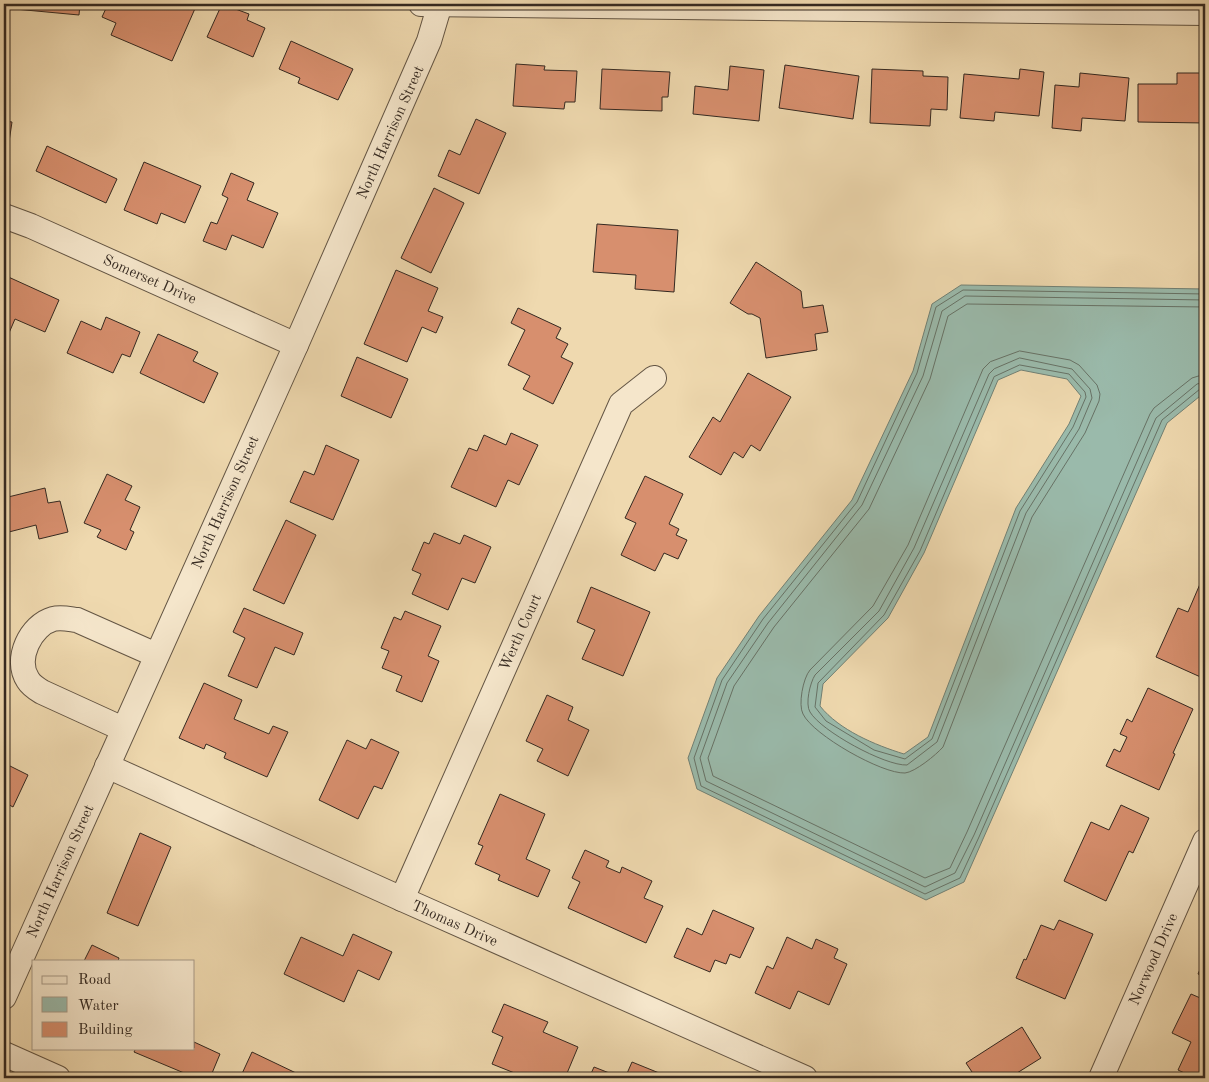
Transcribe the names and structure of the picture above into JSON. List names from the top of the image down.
{
  "streets": {
    "street": [
      "North Harrison Street",
      "Somerset Drive",
      "Werth Court",
      "Thomas Drive",
      "Norwood Drive"
    ]
  },
  "crossings": [
    ["North Harrison Street", "Somerset Drive"],
    ["North Harrison Street", "Thomas Drive"],
    ["Werth Court", "Thomas Drive"]
  ],
  "legend": ["Road", "Water", "Building"]
}
